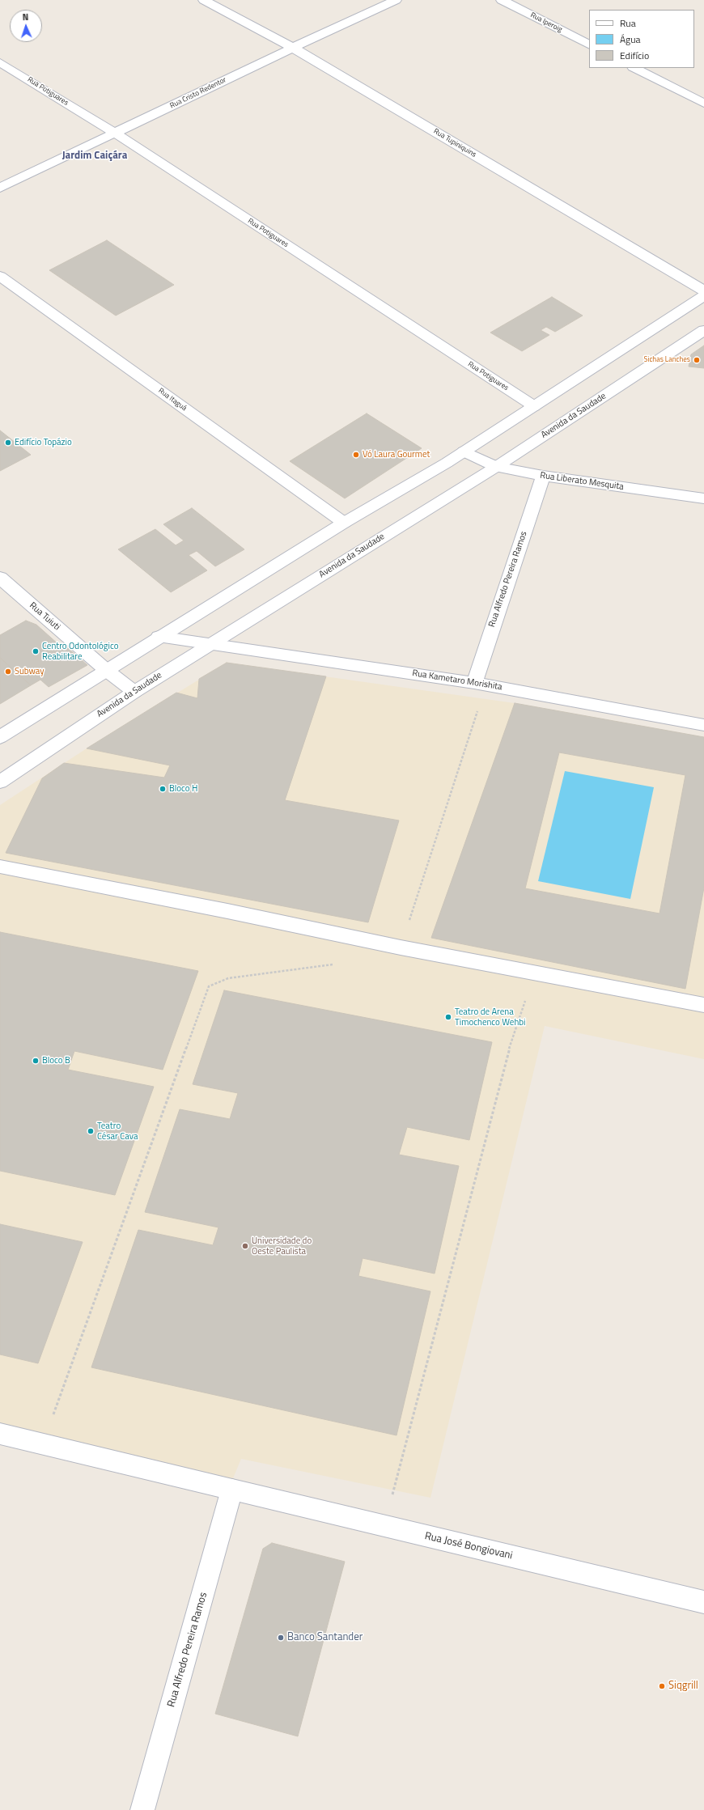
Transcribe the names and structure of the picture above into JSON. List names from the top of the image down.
{
  "streets": {
    "street": [
      "Rua Iperoig",
      "Rua Potiguares",
      "Rua Cristo Redentor",
      "Rua Tupiniquins",
      "Rua Itaguá",
      "Avenida da Saudade",
      "Rua Liberato Mesquita",
      "Rua Alfredo Pereira Ramos",
      "Rua Tuiuti",
      "Rua Kametaro Morishita",
      "Rua José Bongiovani"
    ]
  },
  "crossings": [
    ["Rua Potiguares", "Rua Cristo Redentor"],
    ["Rua Cristo Redentor", "Rua Tupiniquins"],
    ["Avenida da Saudade", "Rua Liberato Mesquita"],
    ["Avenida da Saudade", "Rua Tuiuti"],
    ["Avenida da Saudade", "Rua Kametaro Morishita"],
    ["Rua Liberato Mesquita", "Rua Alfredo Pereira Ramos"],
    ["Rua Alfredo Pereira Ramos", "Rua Kametaro Morishita"],
    ["Rua Alfredo Pereira Ramos", "Rua José Bongiovani"]
  ],
  "districts": ["Jardim Caiçára"],
  "places": [
    "Sichas Lanches",
    "Edifício Topázio",
    "Vó Laura Gourmet",
    "Centro Odontológico Reabilitare",
    "Subway",
    "Bloco H",
    "Teatro de Arena Timochenco Wehbi",
    "Bloco B",
    "Teatro César Cava",
    "Universidade do Oeste Paulista",
    "Banco Santander",
    "Siqgrill"
  ],
  "legend": ["Rua", "Água", "Edifício"],
  "north": "top"
}
